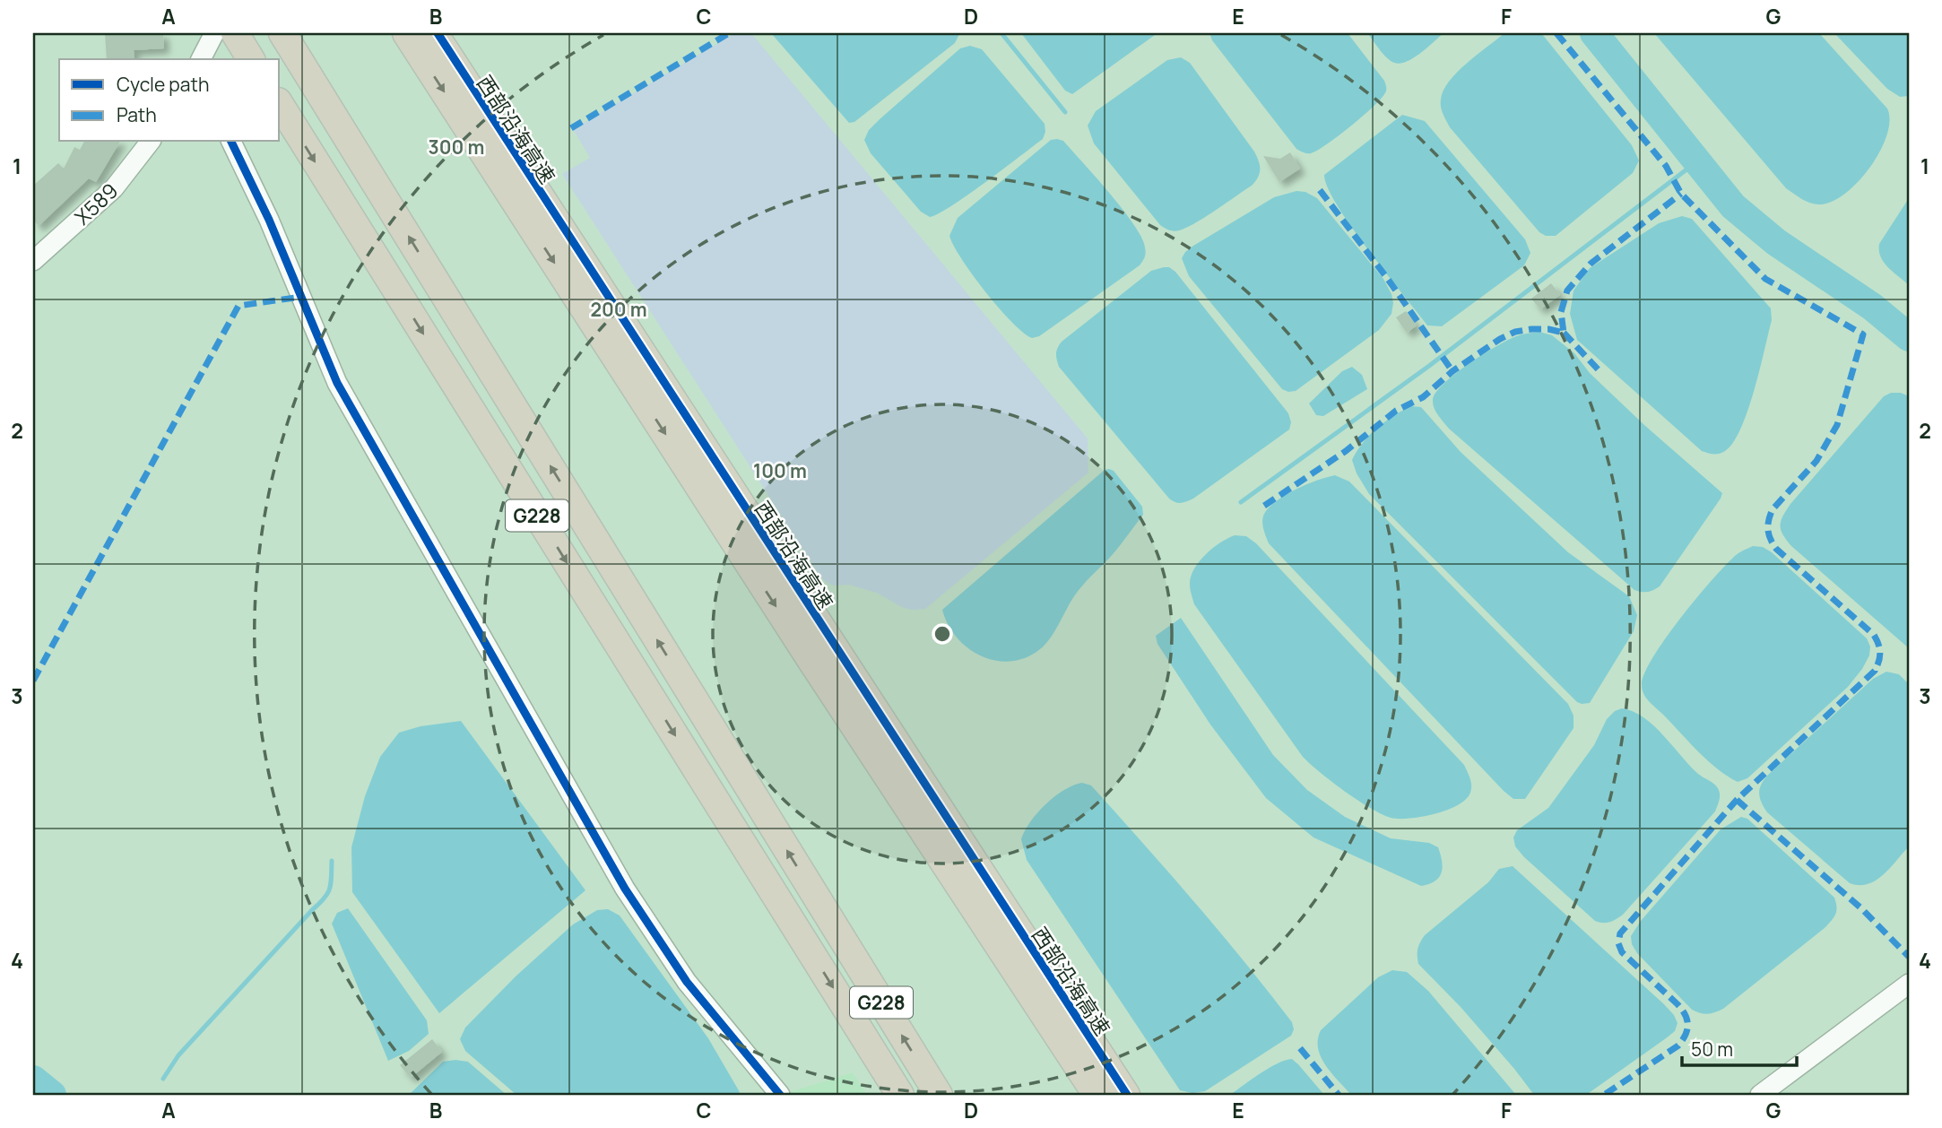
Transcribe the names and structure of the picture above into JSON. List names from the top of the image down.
{
  "streets": {
    "highway": ["西部沿海高速", "G228"],
    "street": ["X589"]
  },
  "legend": ["Cycle path", "Path"],
  "scale_bar": "50 m",
  "grid": {
    "columns": [
      "A",
      "B",
      "C",
      "D",
      "E",
      "F",
      "G"
    ],
    "rows": [
      "1",
      "2",
      "3",
      "4"
    ]
  },
  "rings": ["300 m", "200 m", "100 m"]
}
